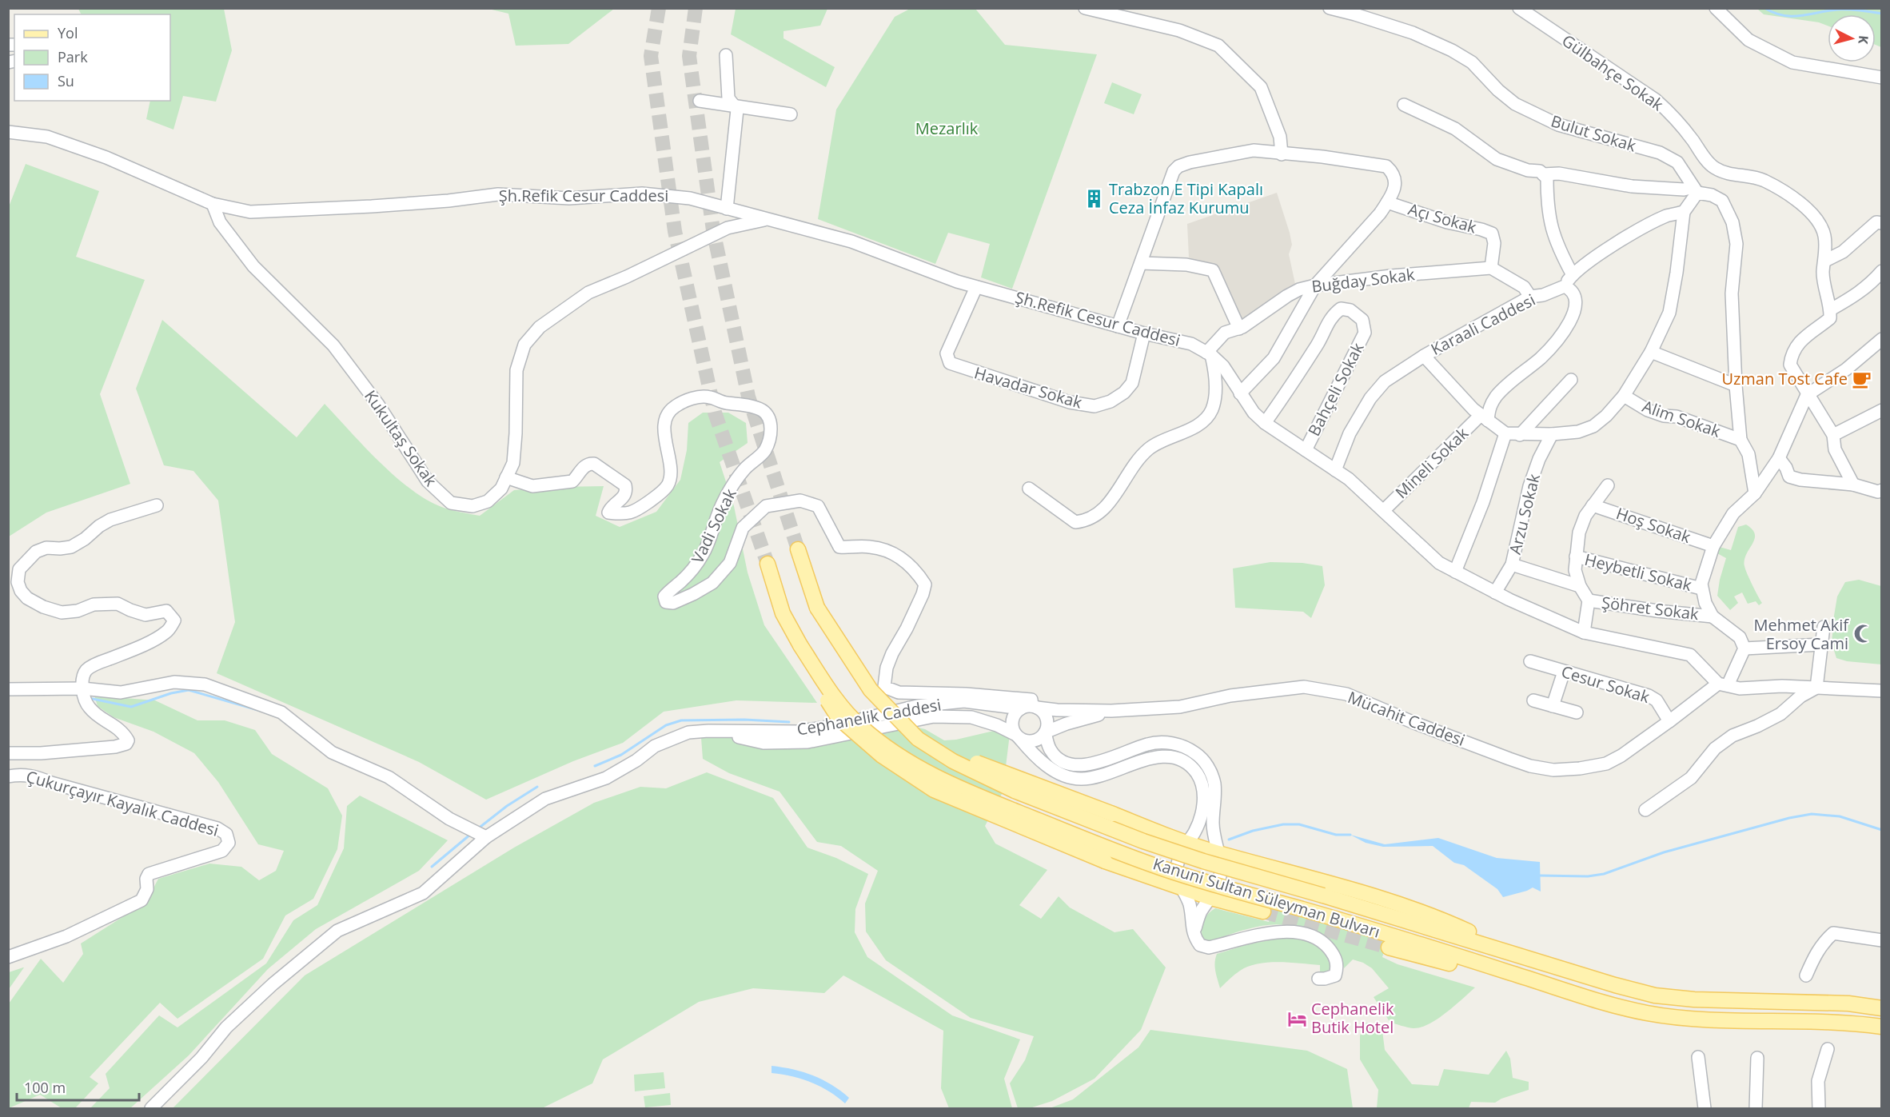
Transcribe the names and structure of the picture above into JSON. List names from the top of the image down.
{
  "streets": {
    "main road": ["Kanuni Sultan Süleyman Bulvarı"],
    "street": [
      "Gülbahçe Sokak",
      "Bulut Sokak",
      "Şh.Refik Cesur Caddesi",
      "Açı Sokak",
      "Buğday Sokak",
      "Karaali Caddesi",
      "Havadar Sokak",
      "Bahçeli Sokak",
      "Alim Sokak",
      "Kukultaş Sokak",
      "Mineli Sokak",
      "Arzu Sokak",
      "Hoş Sokak",
      "Vadi Sokak",
      "Heybetli Sokak",
      "Şöhret Sokak",
      "Cesur Sokak",
      "Cephanelik Caddesi",
      "Mücahit Caddesi",
      "Çukurçayır Kayalık Caddesi"
    ]
  },
  "crossings": [
    ["Şh.Refik Cesur Caddesi", "Buğday Sokak"],
    ["Şh.Refik Cesur Caddesi", "Karaali Caddesi"],
    ["Şh.Refik Cesur Caddesi", "Havadar Sokak"],
    ["Şh.Refik Cesur Caddesi", "Bahçeli Sokak"],
    ["Şh.Refik Cesur Caddesi", "Kukultaş Sokak"],
    ["Şh.Refik Cesur Caddesi", "Mineli Sokak"],
    ["Şh.Refik Cesur Caddesi", "Arzu Sokak"],
    ["Şh.Refik Cesur Caddesi", "Mücahit Caddesi"],
    ["Açı Sokak", "Buğday Sokak"],
    ["Kukultaş Sokak", "Vadi Sokak"],
    ["Vadi Sokak", "Mücahit Caddesi"],
    ["Cesur Sokak", "Mücahit Caddesi"],
    ["Cephanelik Caddesi", "Mücahit Caddesi"]
  ],
  "parks": ["Mezarlık"],
  "places": {
    "building": ["Trabzon E Tipi Kapalı Ceza İnfaz Kurumu"],
    "cafe": ["Uzman Tost Cafe"],
    "mosque": ["Mehmet Akif Ersoy Cami"],
    "hotel": ["Cephanelik Butik Hotel"]
  },
  "legend": ["Yol", "Park", "Su"],
  "scale_bar": "100 m",
  "north": "right"
}
